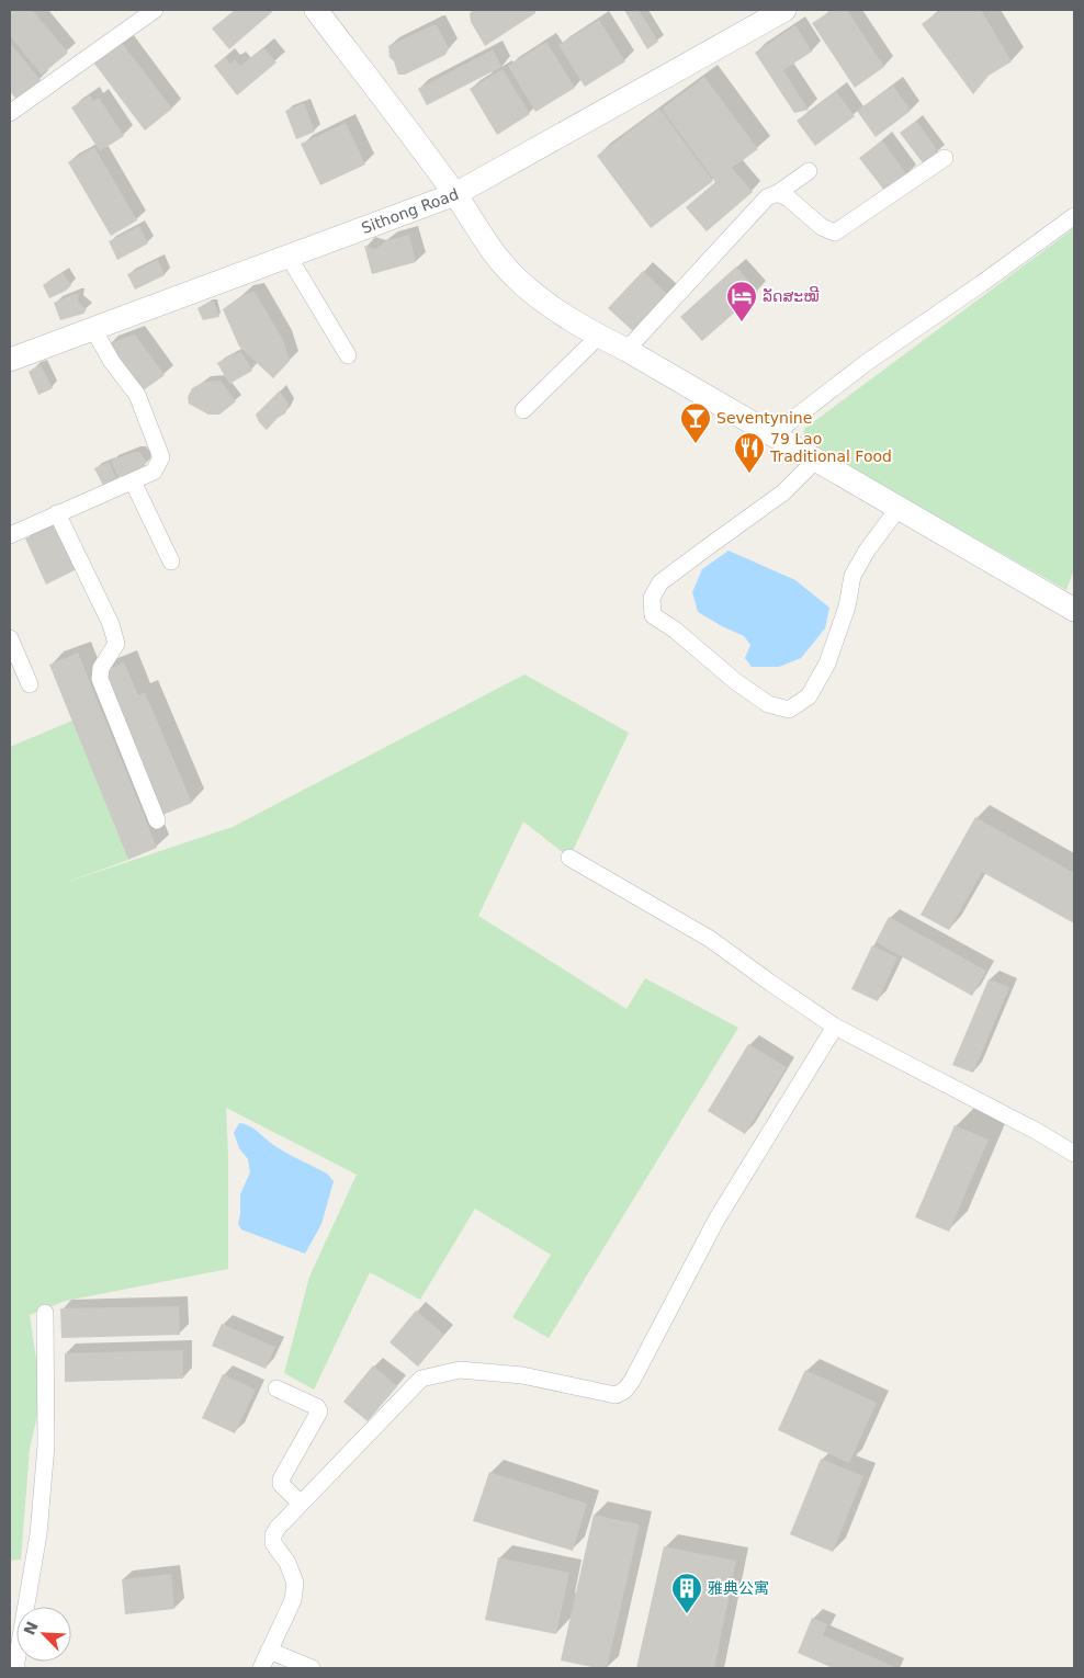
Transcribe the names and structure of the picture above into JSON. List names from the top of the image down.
{
  "streets": {
    "street": ["Sithong Road"]
  },
  "places": {
    "hotel": ["ລັດສະໝີ"],
    "bar": ["Seventynine"],
    "restaurant": ["79 Lao Traditional Food"],
    "building": ["雅典公寓"]
  },
  "north": "top left"
}
